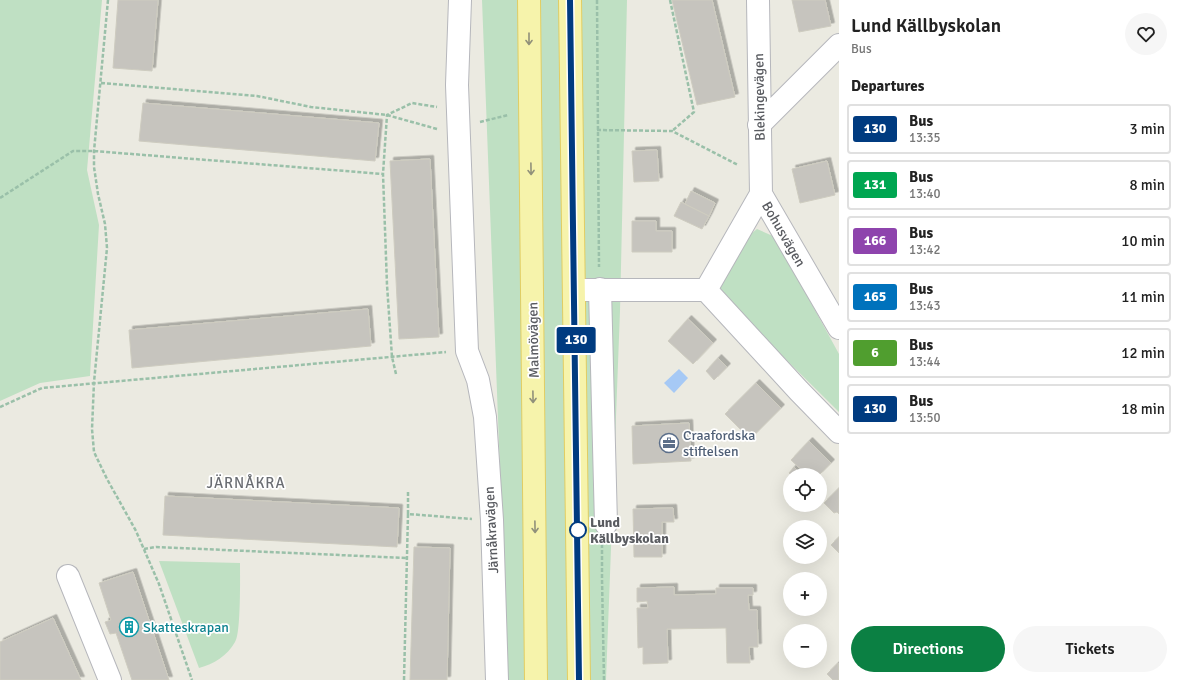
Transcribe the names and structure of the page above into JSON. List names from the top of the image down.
{
  "streets": {
    "main road": ["Malmövägen"],
    "street": ["Blekingevägen", "Bohusvägen", "Järnåkravägen"]
  },
  "crossings": [
    ["Blekingevägen", "Bohusvägen"]
  ],
  "districts": ["JÄRNÅKRA"],
  "places": {
    "office": ["Craafordska stiftelsen"],
    "other": ["Lund Källbyskolan"],
    "building": ["Skatteskrapan"]
  },
  "lines": ["bus line 130"],
  "page": {
    "on_map": "130",
    "heading": [
      ["Lund Källbyskolan", "Bus"],
      "Departures"
    ],
    "list": [
      {
        "mark": "130",
        "name": "Bus",
        "note": "13:35",
        "value": "3 min"
      },
      {
        "mark": "131",
        "name": "Bus",
        "note": "13:40",
        "value": "8 min"
      },
      {
        "mark": "166",
        "name": "Bus",
        "note": "13:42",
        "value": "10 min"
      },
      {
        "mark": "165",
        "name": "Bus",
        "note": "13:43",
        "value": "11 min"
      },
      {
        "mark": "6",
        "name": "Bus",
        "note": "13:44",
        "value": "12 min"
      },
      {
        "mark": "130",
        "name": "Bus",
        "note": "13:50",
        "value": "18 min"
      }
    ],
    "map_buttons": ["+", "−"],
    "buttons": ["Directions", "Tickets"]
  }
}
